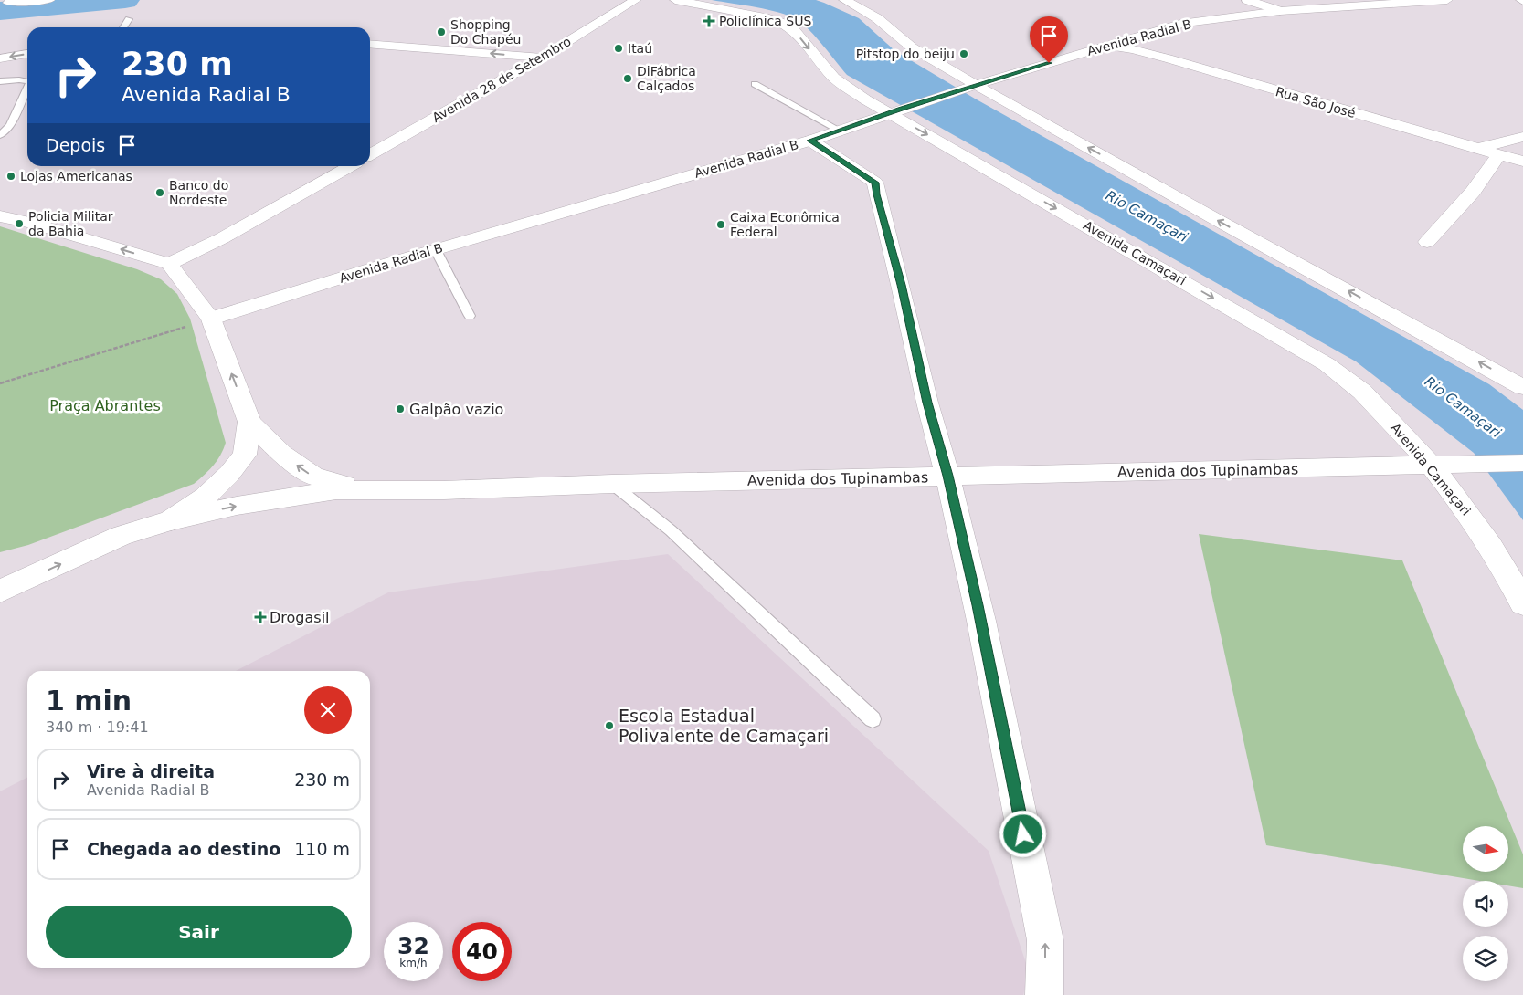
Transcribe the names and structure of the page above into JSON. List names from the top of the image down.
{
  "streets": {
    "street": [
      "Avenida Radial B",
      "Avenida 28 de Setembro",
      "Rua São José",
      "Avenida Camaçari",
      "Avenida dos Tupinambas"
    ]
  },
  "crossings": [
    ["Avenida Radial B", "Rua São José"],
    ["Avenida Radial B", "Avenida Camaçari"],
    ["Avenida Camaçari", "Avenida dos Tupinambas"]
  ],
  "water": ["Rio Camaçari"],
  "parks": ["Praça Abrantes"],
  "places": {
    "health": ["Policlínica SUS", "Drogasil"],
    "other": [
      "Shopping Do Chapéu",
      "Itaú",
      "Pitstop do beiju",
      "DiFábrica Calçados",
      "Lojas Americanas",
      "Banco do Nordeste",
      "Policia Militar da Bahia",
      "Caixa Econômica Federal",
      "Galpão vazio",
      "Escola Estadual Polivalente de Camaçari"
    ]
  },
  "north": "right",
  "page": {
    "turn": ["230 m", "Avenida Radial B"],
    "then": "Depois",
    "heading": ["1 min", "340 m · 19:41"],
    "list": [
      {
        "name": "Vire à direita",
        "note": "Avenida Radial B",
        "value": "230 m"
      },
      {
        "name": "Chegada ao destino",
        "value": "110 m"
      }
    ],
    "buttons": "Sair",
    "speed": "32 km/h",
    "limit": "40"
  }
}
